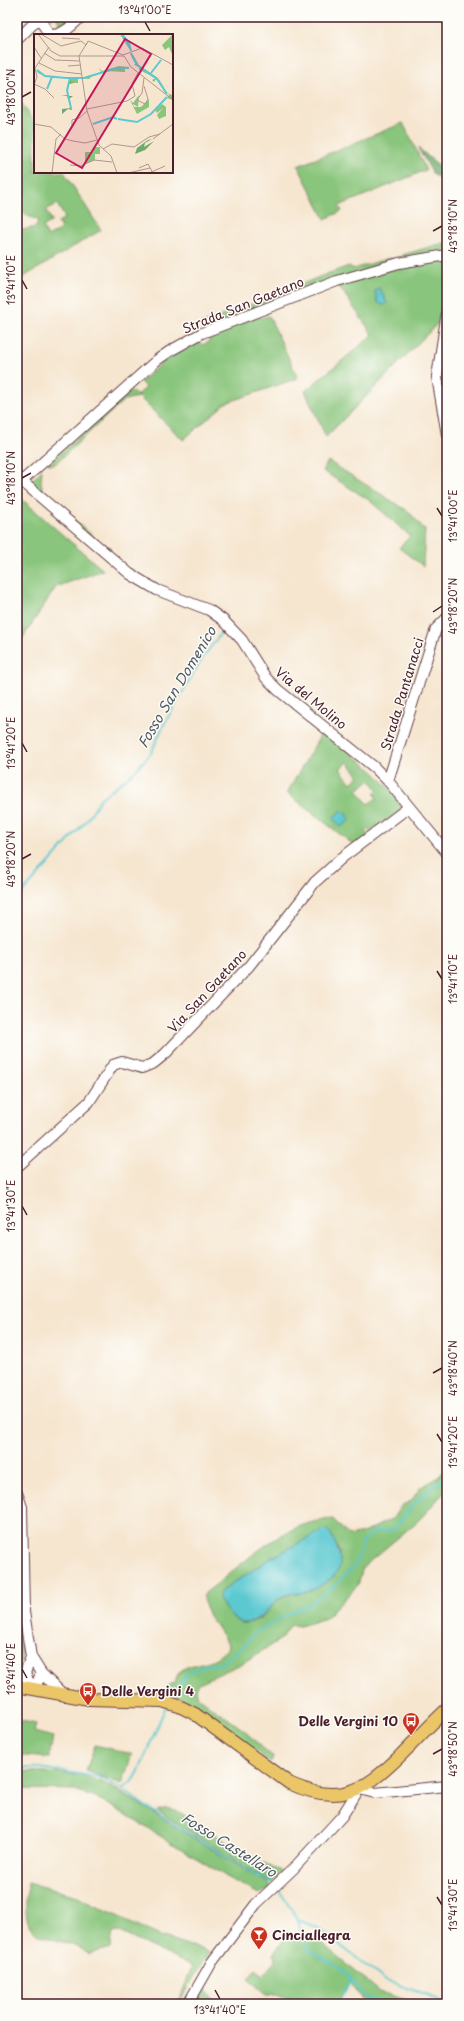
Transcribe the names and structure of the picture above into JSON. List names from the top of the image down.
{
  "streets": {
    "street": [
      "Strada San Gaetano",
      "Strada Pantanacci",
      "Via del Molino",
      "Via San Gaetano"
    ]
  },
  "crossings": [
    ["Strada San Gaetano", "Via del Molino"],
    ["Strada Pantanacci", "Via del Molino"],
    ["Via del Molino", "Via San Gaetano"]
  ],
  "water": ["Fosso San Domenico", "Fosso Castellaro"],
  "places": {
    "bus stop": ["Delle Vergini 4", "Delle Vergini 10"],
    "bar": ["Cinciallegra"]
  },
  "coordinates": [
    "13°41'00\"E",
    "43°18'00\"N",
    "43°18'10\"N",
    "13°41'10\"E",
    "43°18'20\"N",
    "13°41'20\"E",
    "13°41'30\"E",
    "43°18'40\"N",
    "13°41'40\"E",
    "43°18'50\"N"
  ]
}
